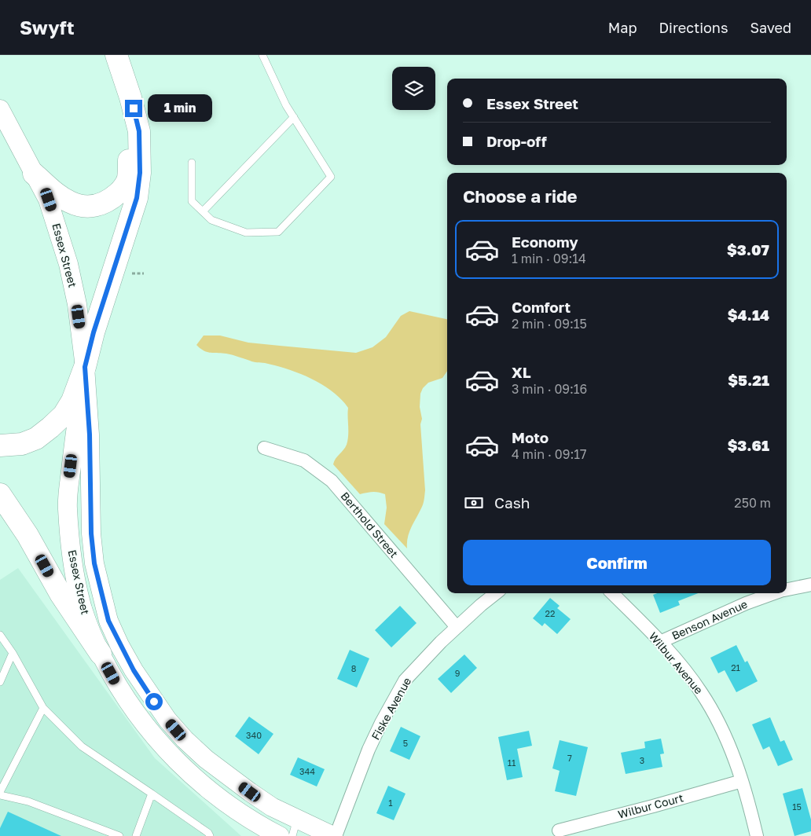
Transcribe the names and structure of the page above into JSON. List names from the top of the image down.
{
  "streets": {
    "main road": ["Essex Street"],
    "street": [
      "Berthold Street",
      "Benson Avenue",
      "Wilbur Avenue",
      "Fiske Avenue",
      "Wilbur Court"
    ]
  },
  "crossings": [
    ["Essex Street", "Fiske Avenue"],
    ["Berthold Street", "Fiske Avenue"],
    ["Benson Avenue", "Wilbur Avenue"],
    ["Wilbur Avenue", "Wilbur Court"]
  ],
  "house_numbers": [
    "22",
    "21",
    "8",
    "9",
    "340",
    "5",
    "7",
    "3",
    "11",
    "344",
    "1",
    "15"
  ],
  "page": {
    "header": "Swyft",
    "nav": ["Map", "Directions", "Saved"],
    "banner": ["Essex Street", "Drop-off"],
    "bubble": "1 min",
    "heading": "Choose a ride",
    "list": [
      {
        "name": "Economy",
        "note": "1 min · 09:14",
        "value": "$3.07"
      },
      {
        "name": "Comfort",
        "note": "2 min · 09:15",
        "value": "$4.14"
      },
      {
        "name": "XL",
        "note": "3 min · 09:16",
        "value": "$5.21"
      },
      {
        "name": "Moto",
        "note": "4 min · 09:17",
        "value": "$3.61"
      }
    ],
    "pay": ["Cash", "250 m"],
    "buttons": "Confirm"
  }
}
